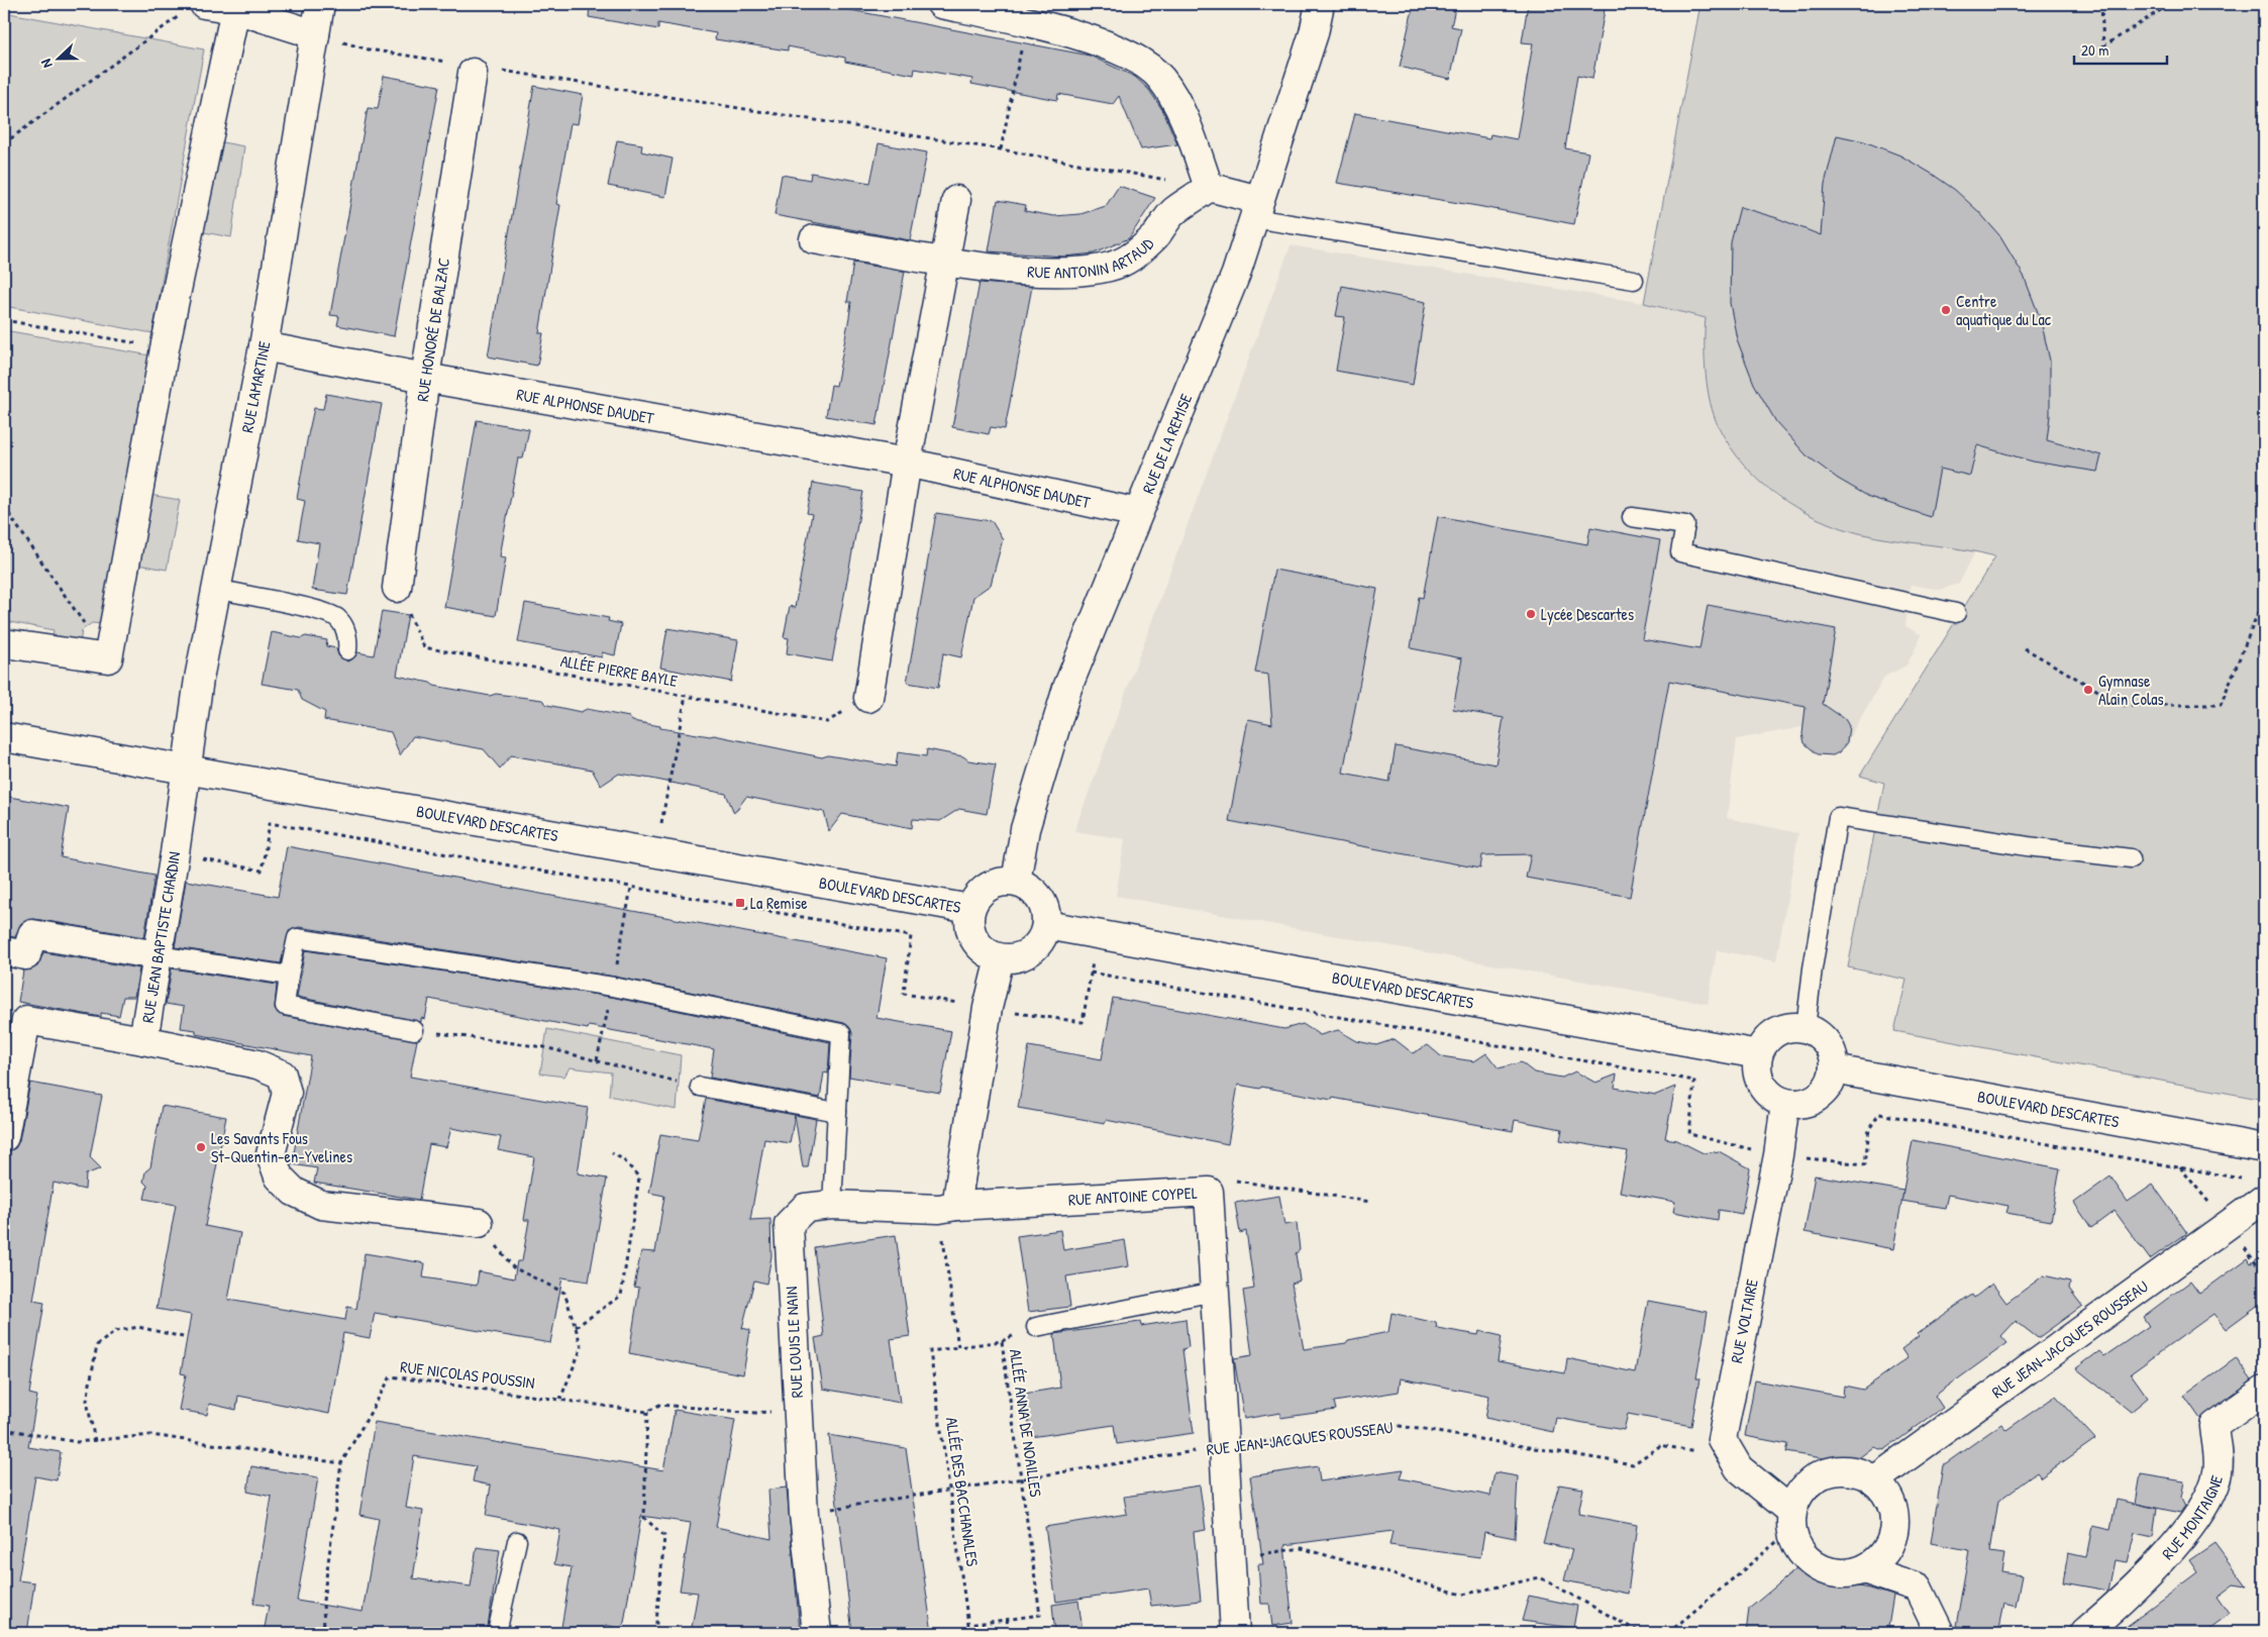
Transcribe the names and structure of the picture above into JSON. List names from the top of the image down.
{
  "streets": {
    "street": [
      "RUE ANTONIN ARTAUD",
      "RUE HONORÉ DE BALZAC",
      "RUE LAMARTINE",
      "RUE ALPHONSE DAUDET",
      "RUE DE LA REMISE",
      "BOULEVARD DESCARTES",
      "RUE JEAN BAPTISTE CHARDIN",
      "RUE ANTOINE COYPEL",
      "RUE VOLTAIRE",
      "RUE JEAN-JACQUES ROUSSEAU",
      "RUE LOUIS LE NAIN",
      "RUE MONTAIGNE"
    ],
    "path": [
      "ALLÉE PIERRE BAYLE",
      "RUE NICOLAS POUSSIN",
      "ALLÉE ANNA DE NOAILLES",
      "ALLÉE DES BACCHANALES"
    ]
  },
  "crossings": [
    ["RUE HONORÉ DE BALZAC", "RUE ALPHONSE DAUDET"],
    ["RUE HONORÉ DE BALZAC", "ALLÉE PIERRE BAYLE"],
    ["RUE LAMARTINE", "RUE ALPHONSE DAUDET"],
    ["RUE LAMARTINE", "BOULEVARD DESCARTES"],
    ["RUE LAMARTINE", "RUE JEAN BAPTISTE CHARDIN"],
    ["RUE ALPHONSE DAUDET", "RUE DE LA REMISE"],
    ["RUE DE LA REMISE", "BOULEVARD DESCARTES"],
    ["BOULEVARD DESCARTES", "RUE JEAN BAPTISTE CHARDIN"],
    ["BOULEVARD DESCARTES", "RUE VOLTAIRE"],
    ["RUE ANTOINE COYPEL", "RUE JEAN-JACQUES ROUSSEAU"],
    ["RUE ANTOINE COYPEL", "RUE LOUIS LE NAIN"],
    ["RUE VOLTAIRE", "RUE JEAN-JACQUES ROUSSEAU"],
    ["RUE JEAN-JACQUES ROUSSEAU", "RUE LOUIS LE NAIN"],
    ["RUE JEAN-JACQUES ROUSSEAU", "ALLÉE ANNA DE NOAILLES"],
    ["RUE JEAN-JACQUES ROUSSEAU", "ALLÉE DES BACCHANALES"],
    ["RUE LOUIS LE NAIN", "RUE NICOLAS POUSSIN"],
    ["ALLÉE ANNA DE NOAILLES", "ALLÉE DES BACCHANALES"]
  ],
  "places": {
    "other": [
      "Centre aquatique du Lac",
      "Lycée Descartes",
      "Gymnase Alain Colas",
      "Les Savants Fous St-Quentin-en-Yvelines"
    ],
    "transit": ["La Remise"]
  },
  "scale_bar": "20 m",
  "north": "left"
}
